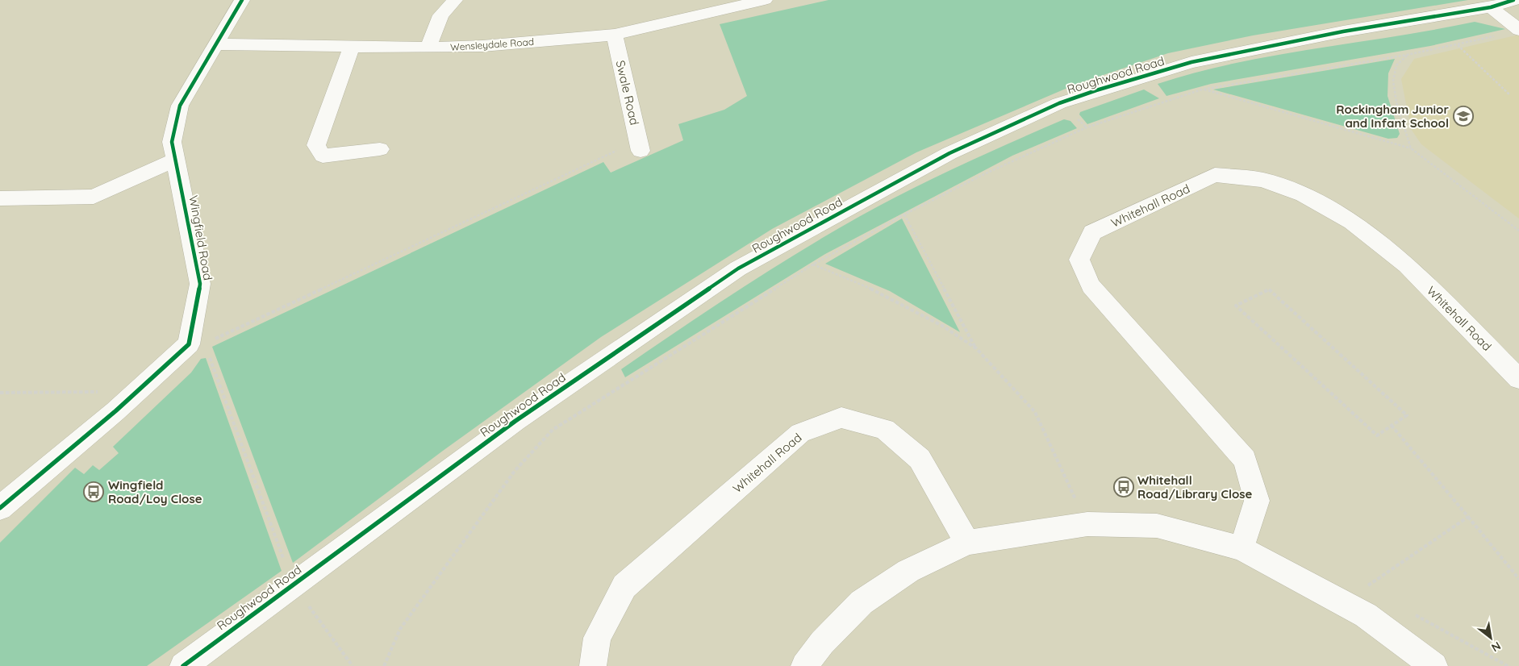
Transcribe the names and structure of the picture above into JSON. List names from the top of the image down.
{
  "streets": {
    "street": [
      "Wensleydale Road",
      "Roughwood Road",
      "Swale Road",
      "Whitehall Road",
      "Wingfield Road"
    ]
  },
  "crossings": [
    ["Wensleydale Road", "Swale Road"],
    ["Wensleydale Road", "Wingfield Road"]
  ],
  "places": {
    "school or university": ["Rockingham Junior and Infant School"],
    "bus stop": ["Whitehall Road/Library Close", "Wingfield Road/Loy Close"]
  },
  "north": "bottom right"
}
